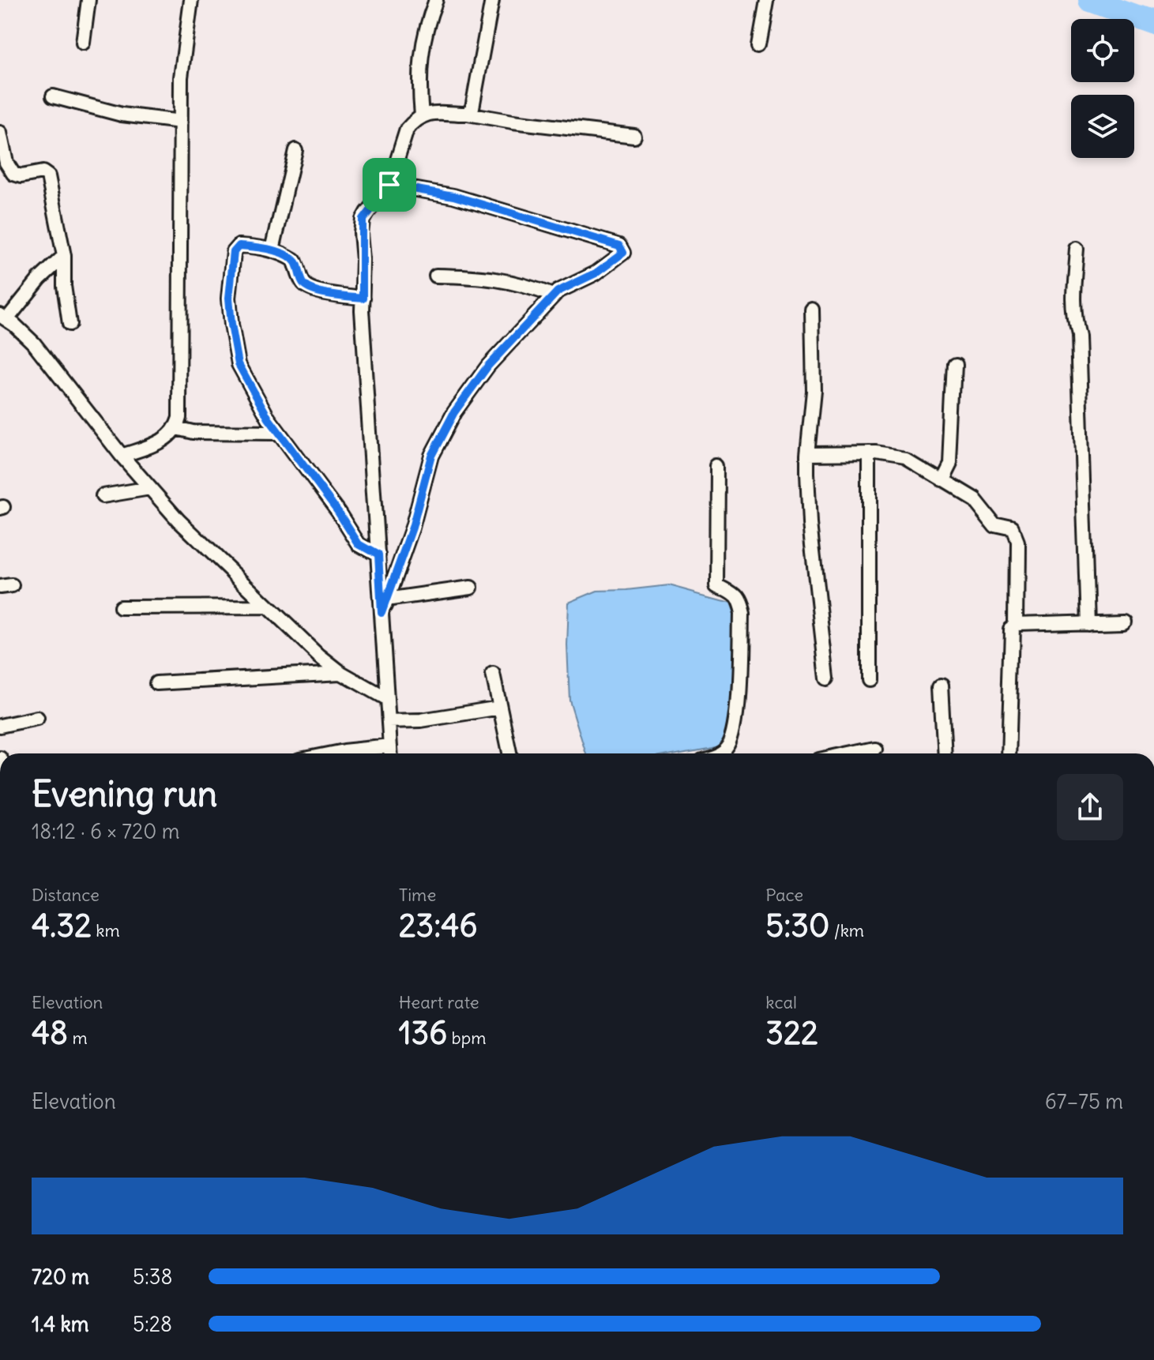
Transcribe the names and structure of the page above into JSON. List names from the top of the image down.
{
  "page": {
    "heading": ["Evening run", "18:12 · 6 × 720 m"],
    "stats": [
      ["Distance", "4.32 km"],
      ["Time", "23:46"],
      ["Pace", "5:30 /km"],
      ["Elevation", "48 m"],
      ["Heart rate", "136 bpm"],
      ["kcal", "322"]
    ],
    "chart": ["Elevation", "67–75 m"],
    "list": [
      {
        "name": "720 m",
        "note": "5:38"
      },
      {
        "name": "1.4 km",
        "note": "5:28"
      }
    ]
  }
}
